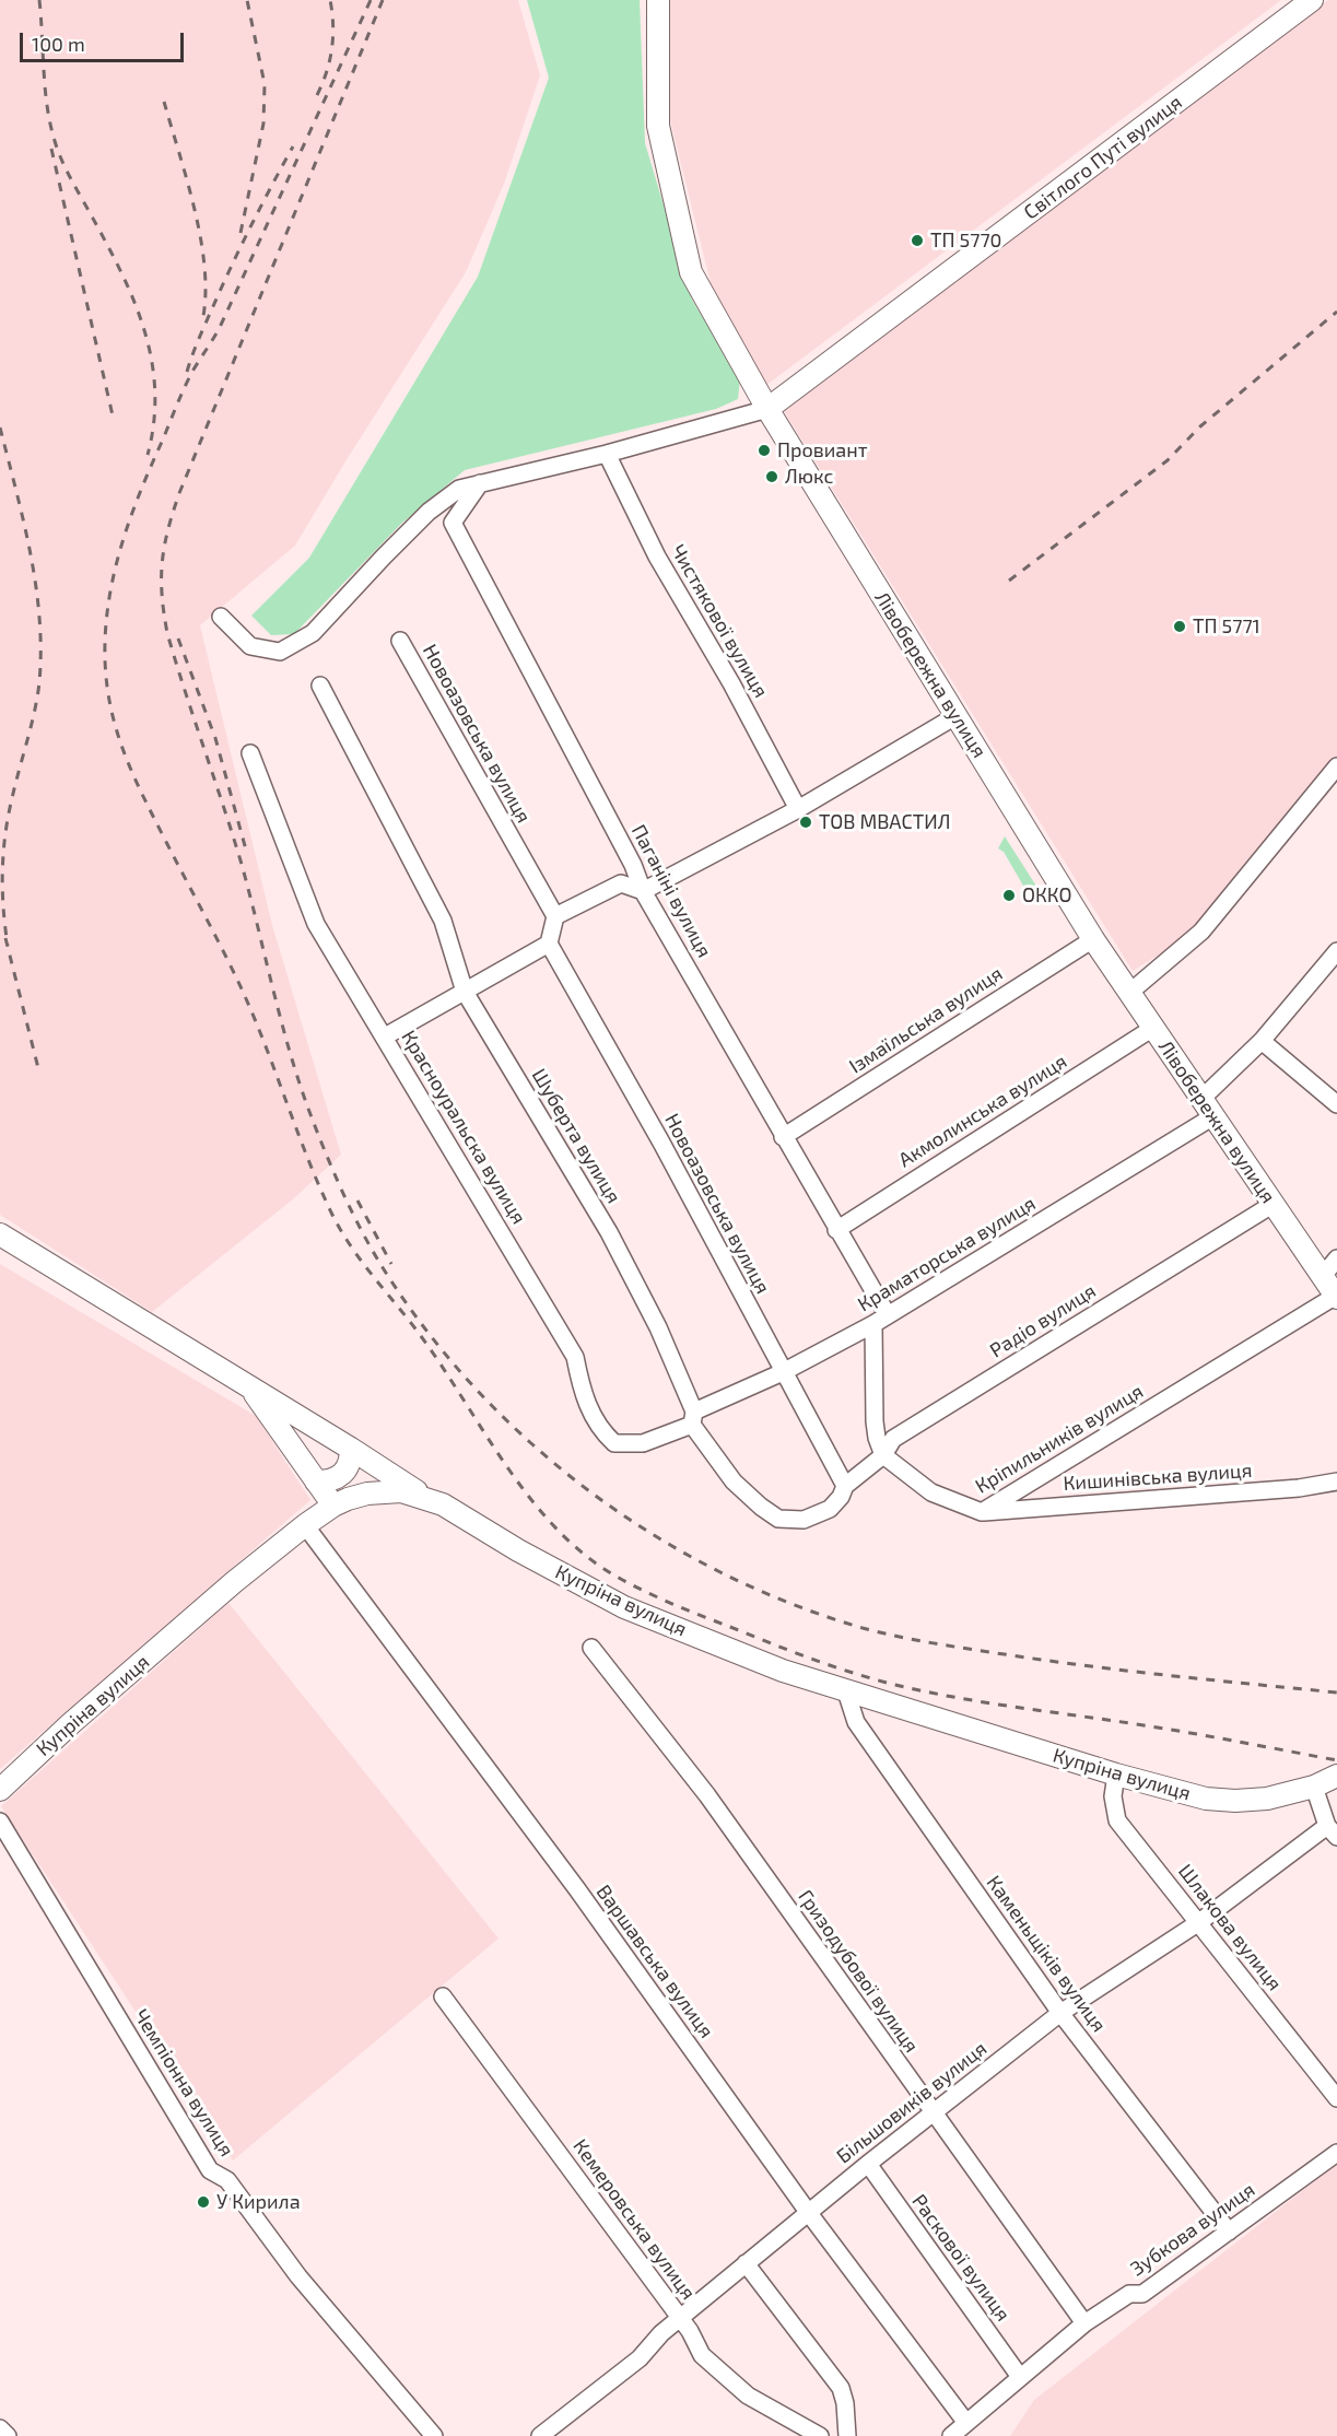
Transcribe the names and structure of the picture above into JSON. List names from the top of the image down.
{
  "streets": {
    "main road": ["Світлого Путі вулиця", "Лівобережна вулиця", "Купріна вулиця"],
    "street": [
      "Чистякової вулиця",
      "Новоазовська вулиця",
      "Паганіні вулиця",
      "Ізмаїльська вулиця",
      "Акмолинська вулиця",
      "Красноуральска вулиця",
      "Шуберта вулиця",
      "Краматорська вулиця",
      "Радіо вулиця",
      "Кріпильників вулиця",
      "Кишинівська вулиця",
      "Шлакова вулиця",
      "Каменьщіків вулиця",
      "Варшавська вулиця",
      "Гризодубової вулиця",
      "Чемпіонна вулиця",
      "Більшовиків вулиця",
      "Кемеровська вулиця",
      "Зубкова вулиця",
      "Раскової вулиця"
    ]
  },
  "crossings": [
    ["Світлого Путі вулиця", "Лівобережна вулиця"],
    ["Лівобережна вулиця", "Ізмаїльська вулиця"],
    ["Лівобережна вулиця", "Акмолинська вулиця"],
    ["Лівобережна вулиця", "Краматорська вулиця"],
    ["Лівобережна вулиця", "Радіо вулиця"],
    ["Лівобережна вулиця", "Кріпильників вулиця"],
    ["Новоазовська вулиця", "Шуберта вулиця"],
    ["Новоазовська вулиця", "Краматорська вулиця"],
    ["Новоазовська вулиця", "Радіо вулиця"],
    ["Паганіні вулиця", "Ізмаїльська вулиця"],
    ["Паганіні вулиця", "Акмолинська вулиця"],
    ["Паганіні вулиця", "Краматорська вулиця"],
    ["Красноуральска вулиця", "Шуберта вулиця"],
    ["Красноуральска вулиця", "Краматорська вулиця"],
    ["Шуберта вулиця", "Краматорська вулиця"],
    ["Шуберта вулиця", "Радіо вулиця"],
    ["Радіо вулиця", "Кріпильників вулиця"],
    ["Кріпильників вулиця", "Кишинівська вулиця"],
    ["Купріна вулиця", "Шлакова вулиця"],
    ["Купріна вулиця", "Каменьщіків вулиця"],
    ["Купріна вулиця", "Варшавська вулиця"],
    ["Шлакова вулиця", "Більшовиків вулиця"],
    ["Каменьщіків вулиця", "Більшовиків вулиця"],
    ["Каменьщіків вулиця", "Зубкова вулиця"],
    ["Варшавська вулиця", "Більшовиків вулиця"],
    ["Варшавська вулиця", "Зубкова вулиця"],
    ["Гризодубової вулиця", "Більшовиків вулиця"],
    ["Гризодубової вулиця", "Зубкова вулиця"],
    ["Більшовиків вулиця", "Кемеровська вулиця"],
    ["Більшовиків вулиця", "Раскової вулиця"],
    ["Зубкова вулиця", "Раскової вулиця"]
  ],
  "places": [
    "ТП 5770",
    "Провиант",
    "Люкс",
    "ТП 5771",
    "ТОВ МВАСТИЛ",
    "ОККО",
    "У Кирила"
  ],
  "scale_bar": "100 m"
}
